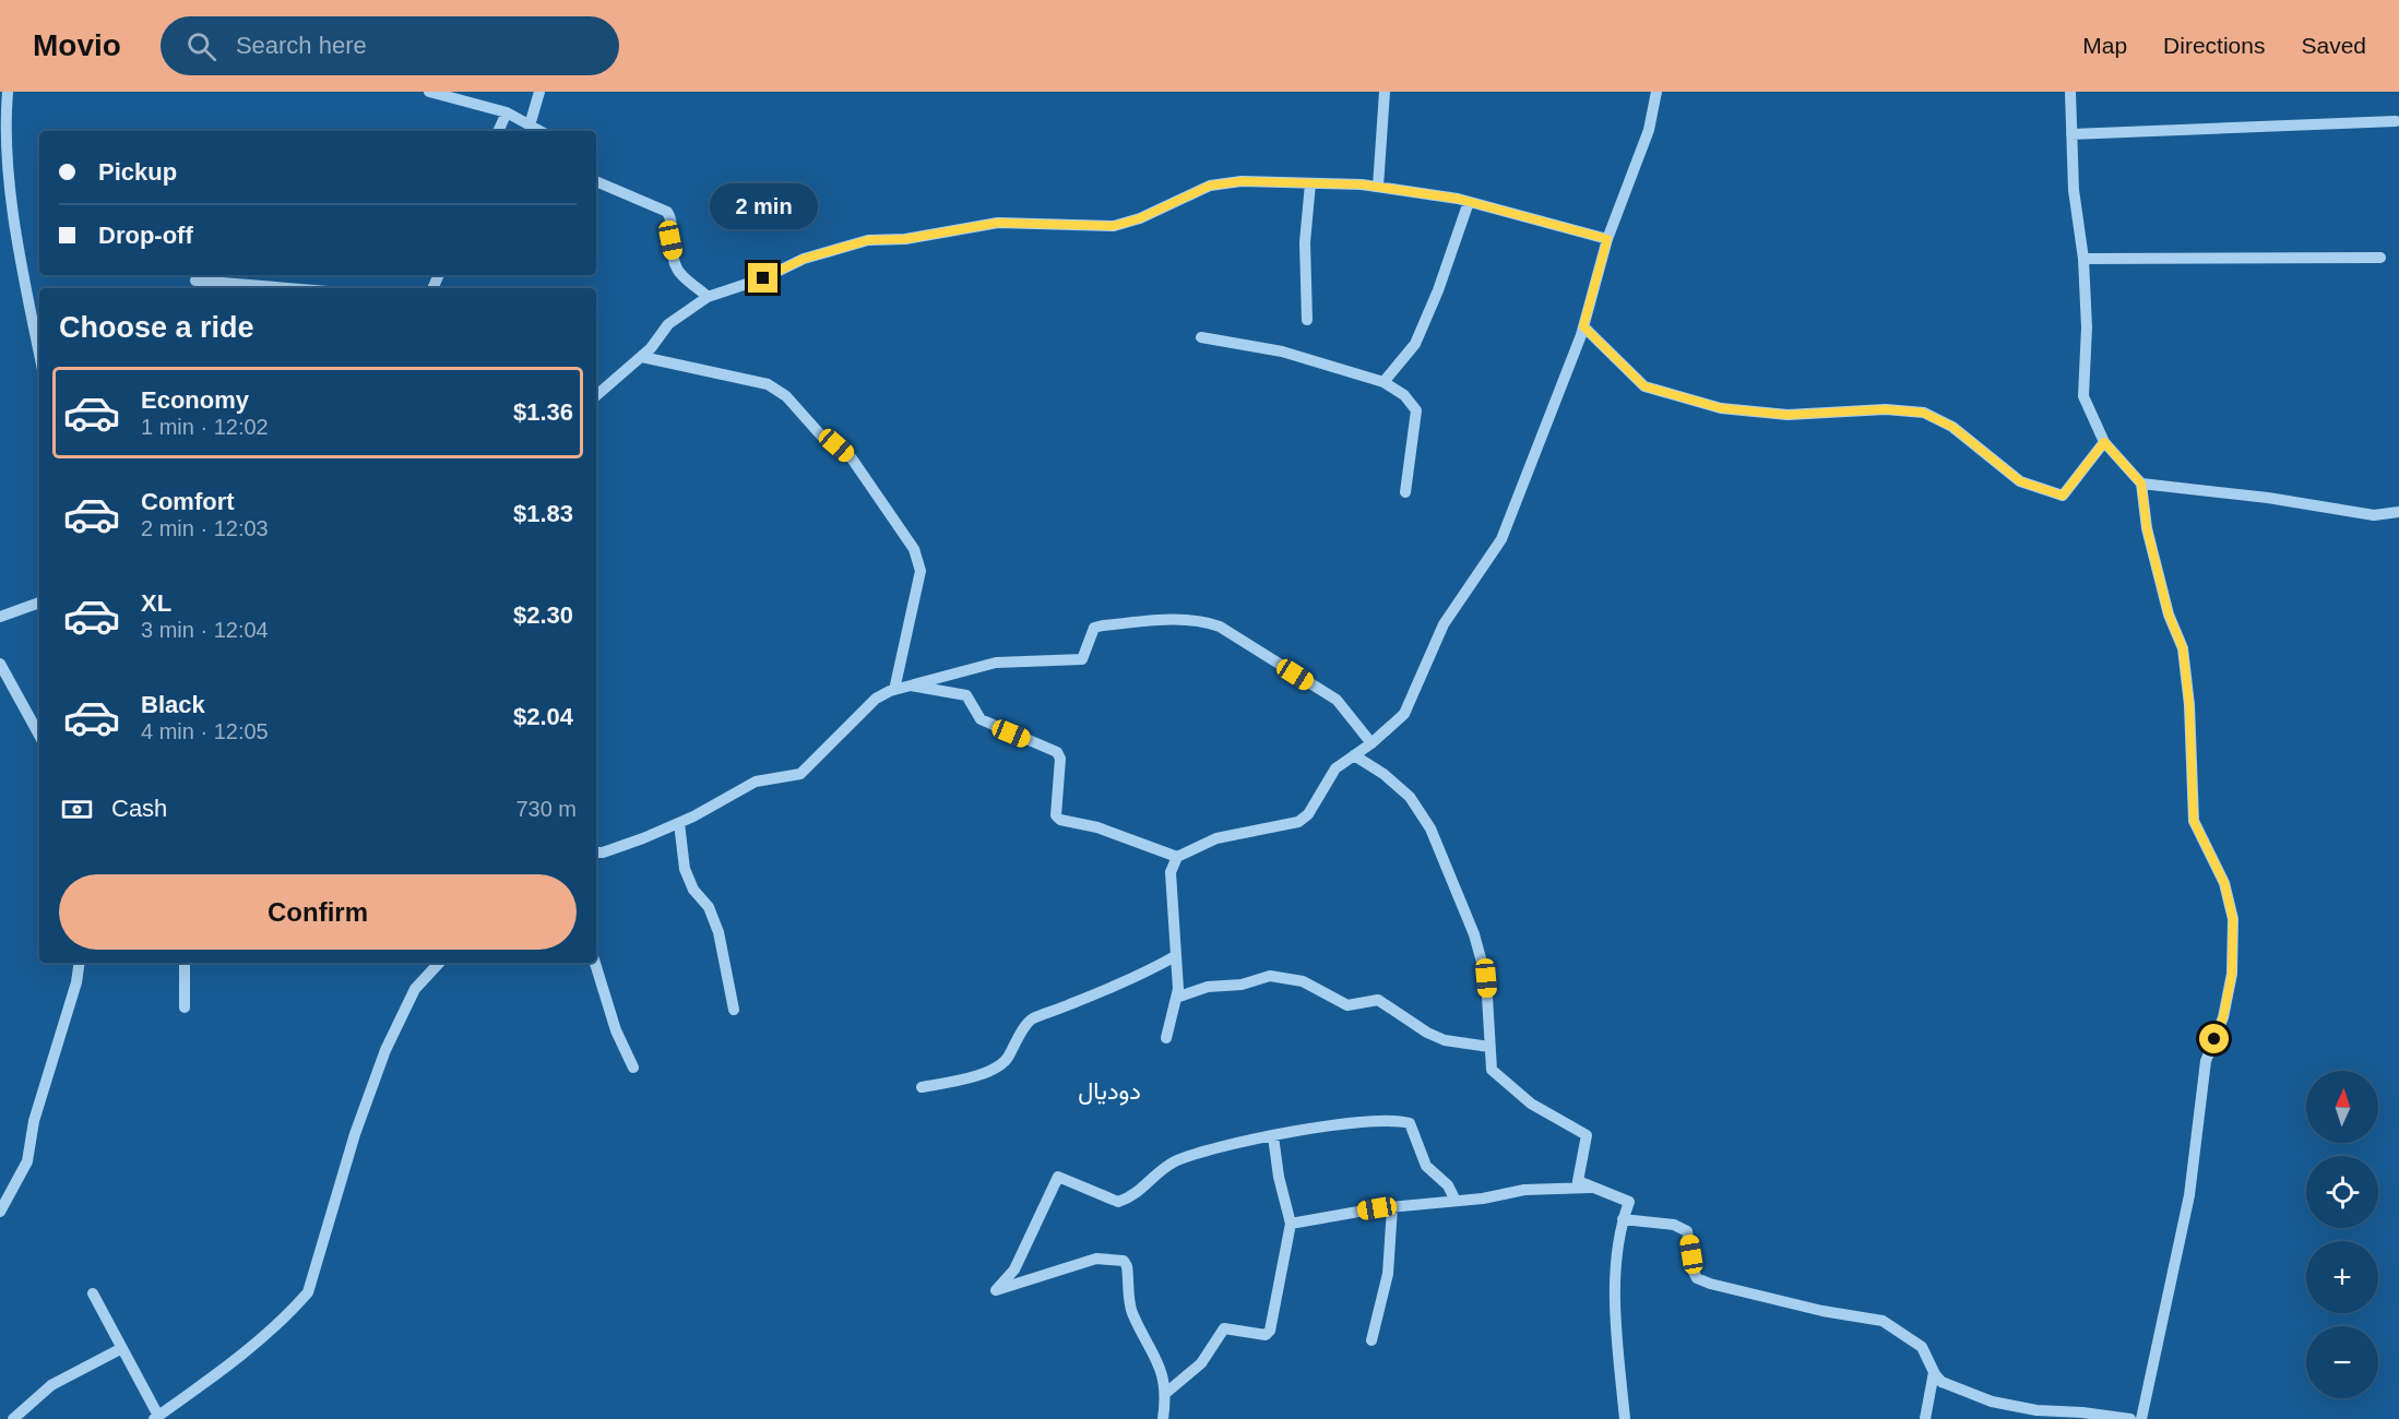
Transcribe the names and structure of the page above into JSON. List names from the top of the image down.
{
  "districts": ["دودیال"],
  "north": "top",
  "page": {
    "header": "Movio",
    "search": "Search here",
    "nav": ["Map", "Directions", "Saved"],
    "banner": ["Pickup", "Drop-off"],
    "bubble": "2 min",
    "heading": "Choose a ride",
    "list": [
      {
        "name": "Economy",
        "note": "1 min · 12:02",
        "value": "$1.36"
      },
      {
        "name": "Comfort",
        "note": "2 min · 12:03",
        "value": "$1.83"
      },
      {
        "name": "XL",
        "note": "3 min · 12:04",
        "value": "$2.30"
      },
      {
        "name": "Black",
        "note": "4 min · 12:05",
        "value": "$2.04"
      }
    ],
    "pay": ["Cash", "730 m"],
    "buttons": "Confirm",
    "map_buttons": ["+", "−"]
  }
}
